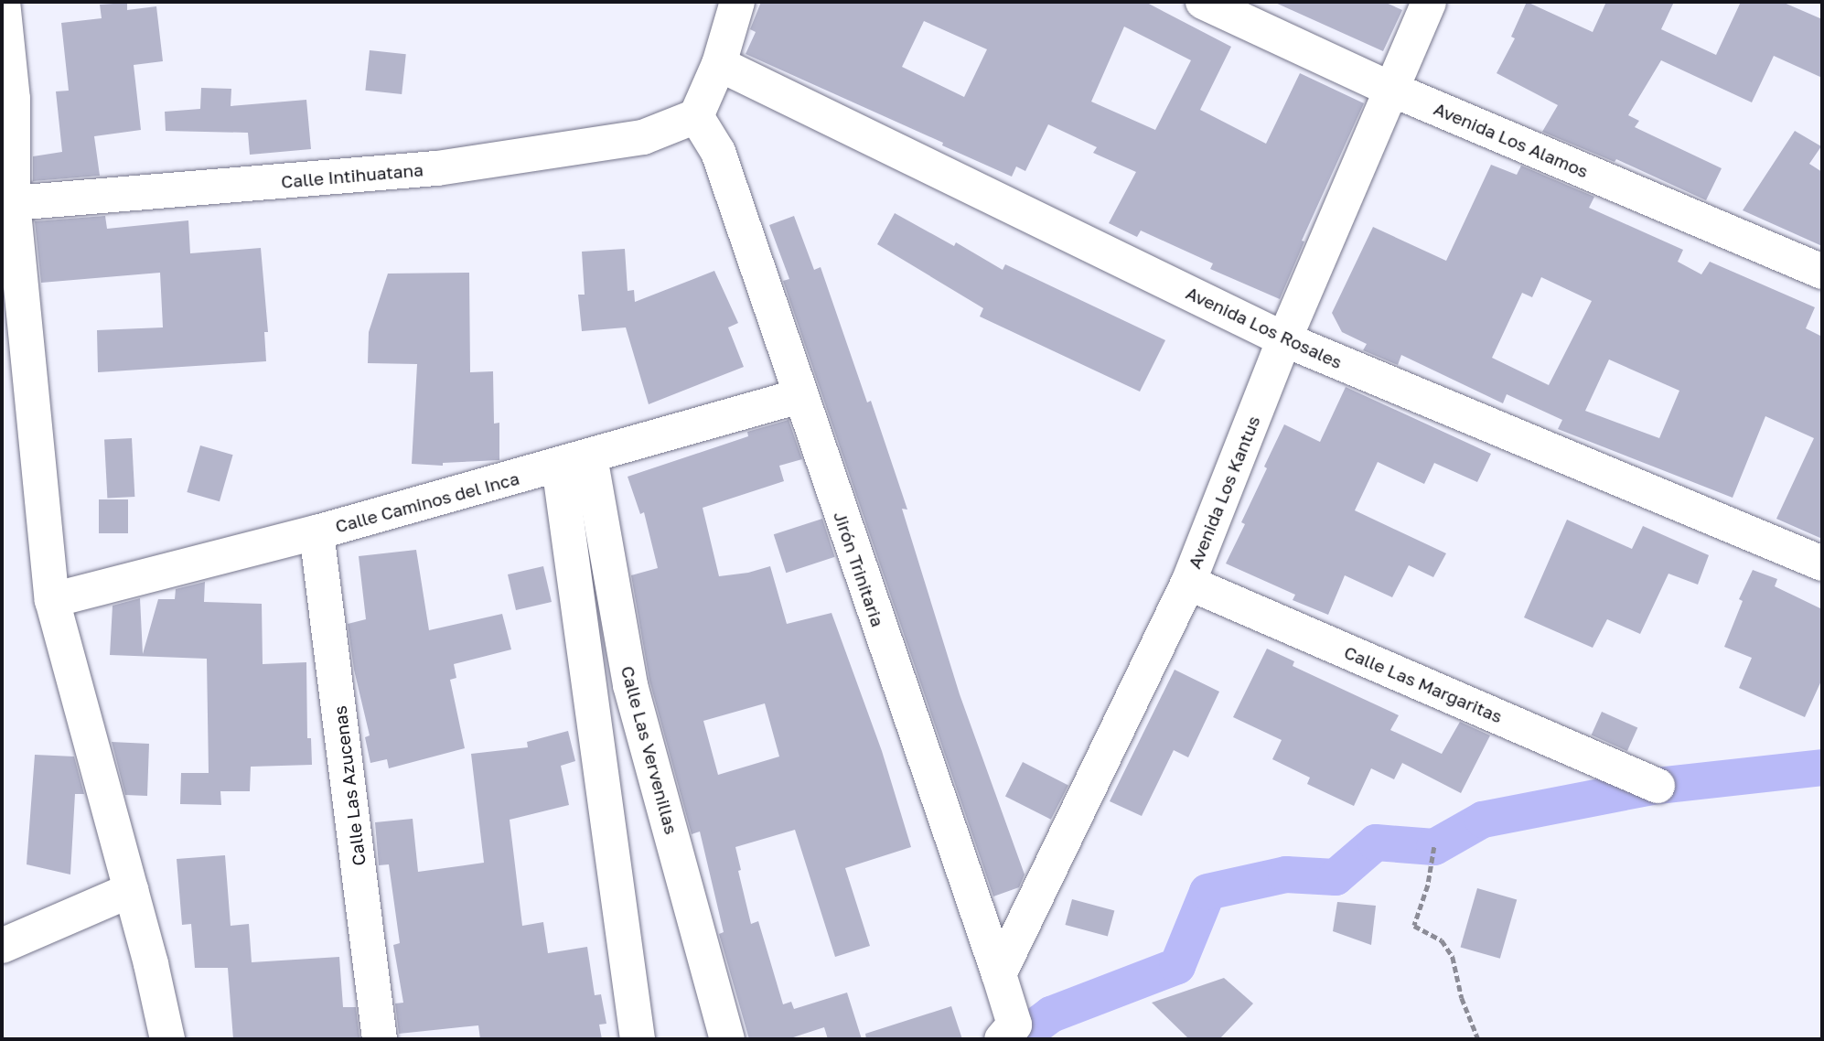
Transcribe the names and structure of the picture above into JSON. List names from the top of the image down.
{
  "streets": {
    "street": [
      "Avenida Los Alamos",
      "Calle Intihuatana",
      "Avenida Los Rosales",
      "Avenida Los Kantus",
      "Calle Caminos del Inca",
      "Jirón Trinitaria",
      "Calle Las Margaritas",
      "Calle Las Vervenillas",
      "Calle Las Azucenas"
    ]
  },
  "crossings": [
    ["Avenida Los Alamos", "Avenida Los Kantus"],
    ["Calle Intihuatana", "Jirón Trinitaria"],
    ["Avenida Los Rosales", "Avenida Los Kantus"],
    ["Avenida Los Kantus", "Jirón Trinitaria"],
    ["Avenida Los Kantus", "Calle Las Margaritas"],
    ["Calle Caminos del Inca", "Jirón Trinitaria"],
    ["Calle Caminos del Inca", "Calle Las Vervenillas"],
    ["Calle Caminos del Inca", "Calle Las Azucenas"]
  ]
}
